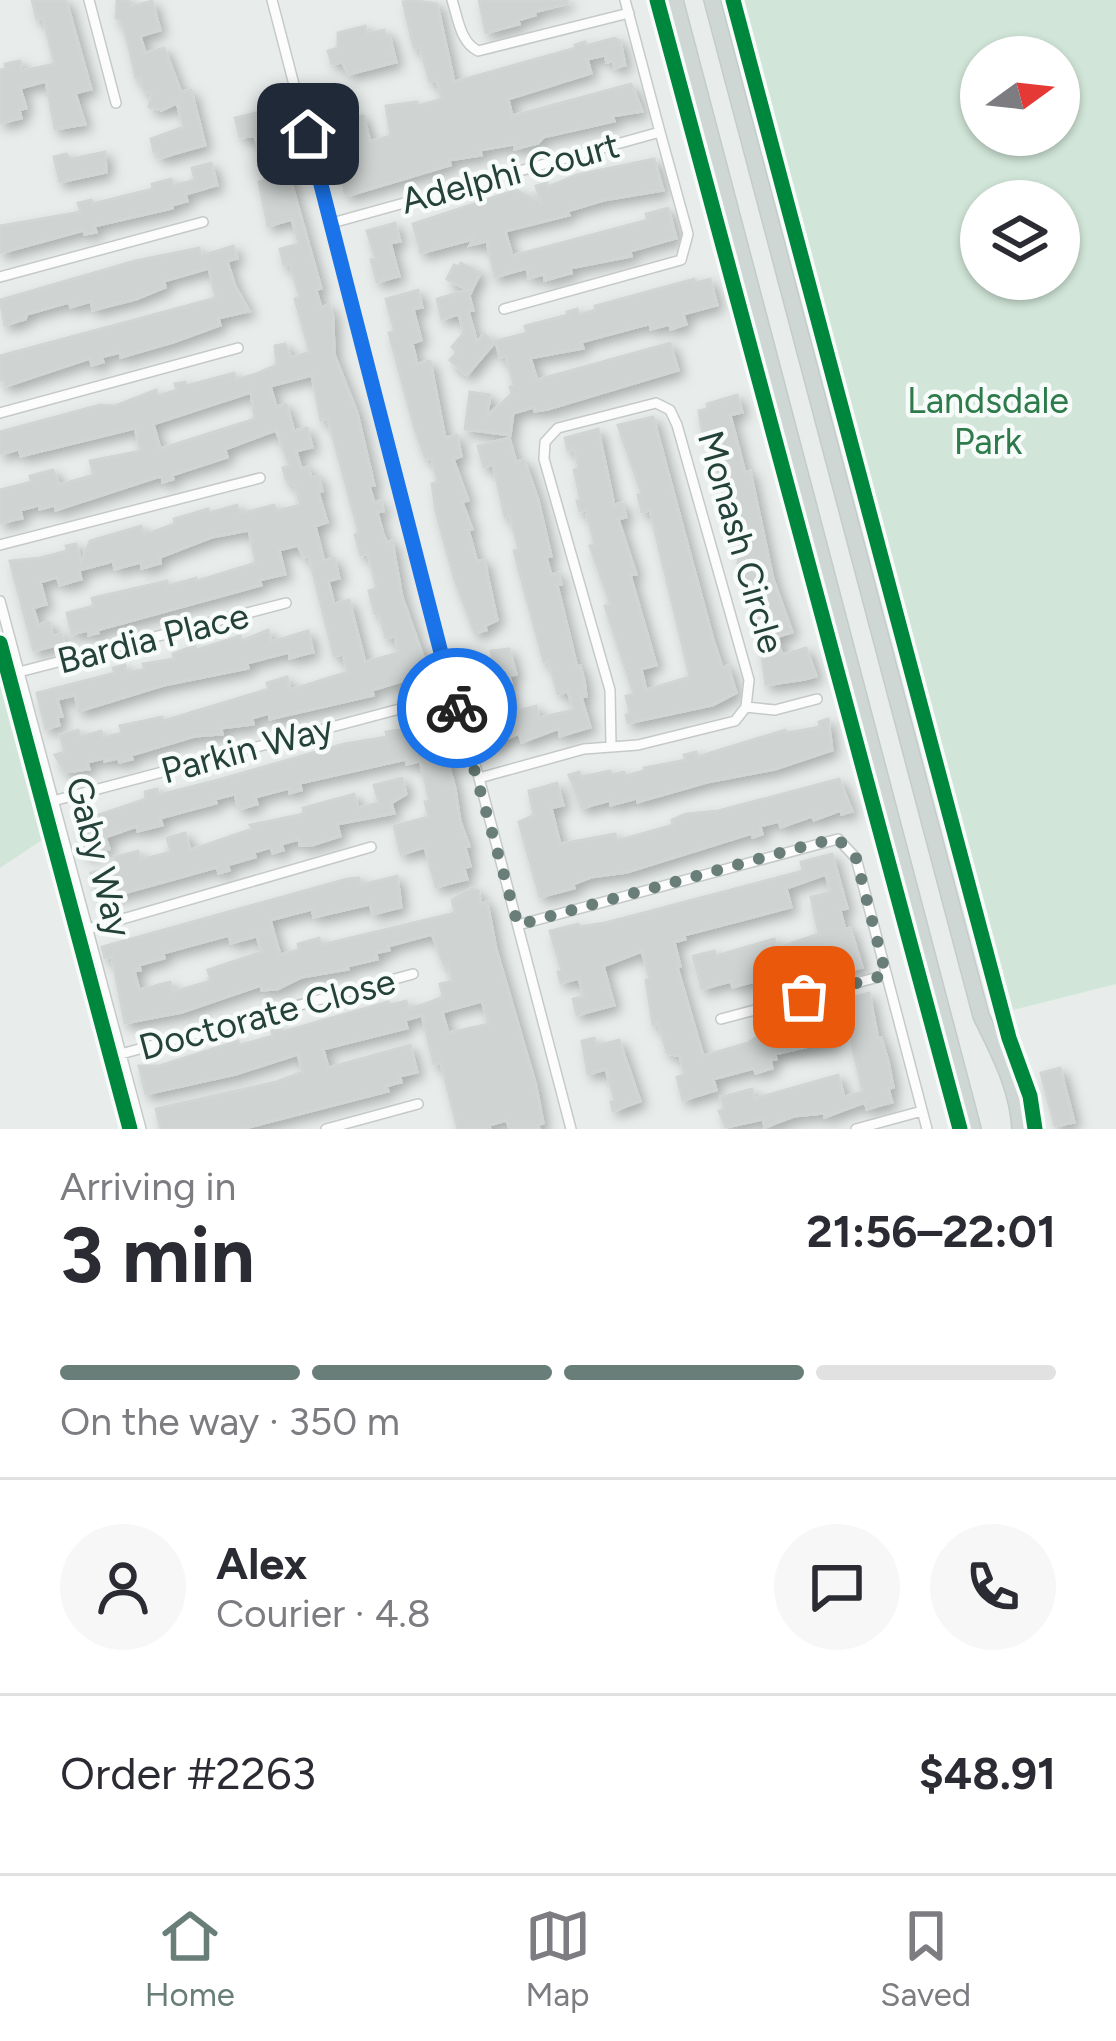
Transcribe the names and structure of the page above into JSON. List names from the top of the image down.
{
  "streets": {
    "street": [
      "Adelphi Court",
      "Monash Circle",
      "Bardia Place",
      "Parkin Way",
      "Gaby Way",
      "Doctorate Close"
    ]
  },
  "crossings": [
    ["Bardia Place", "Gaby Way"],
    ["Parkin Way", "Gaby Way"],
    ["Gaby Way", "Doctorate Close"]
  ],
  "parks": ["Landsdale Park"],
  "north": "right",
  "page": {
    "heading": ["3 min", "Arriving in", "21:56–22:01"],
    "panel": [
      "Alex",
      "Courier · 4.8",
      "Order #2263",
      "$48.91"
    ],
    "bar": "On the way · 350 m",
    "tabs": ["Home", "Map", "Saved"]
  }
}
